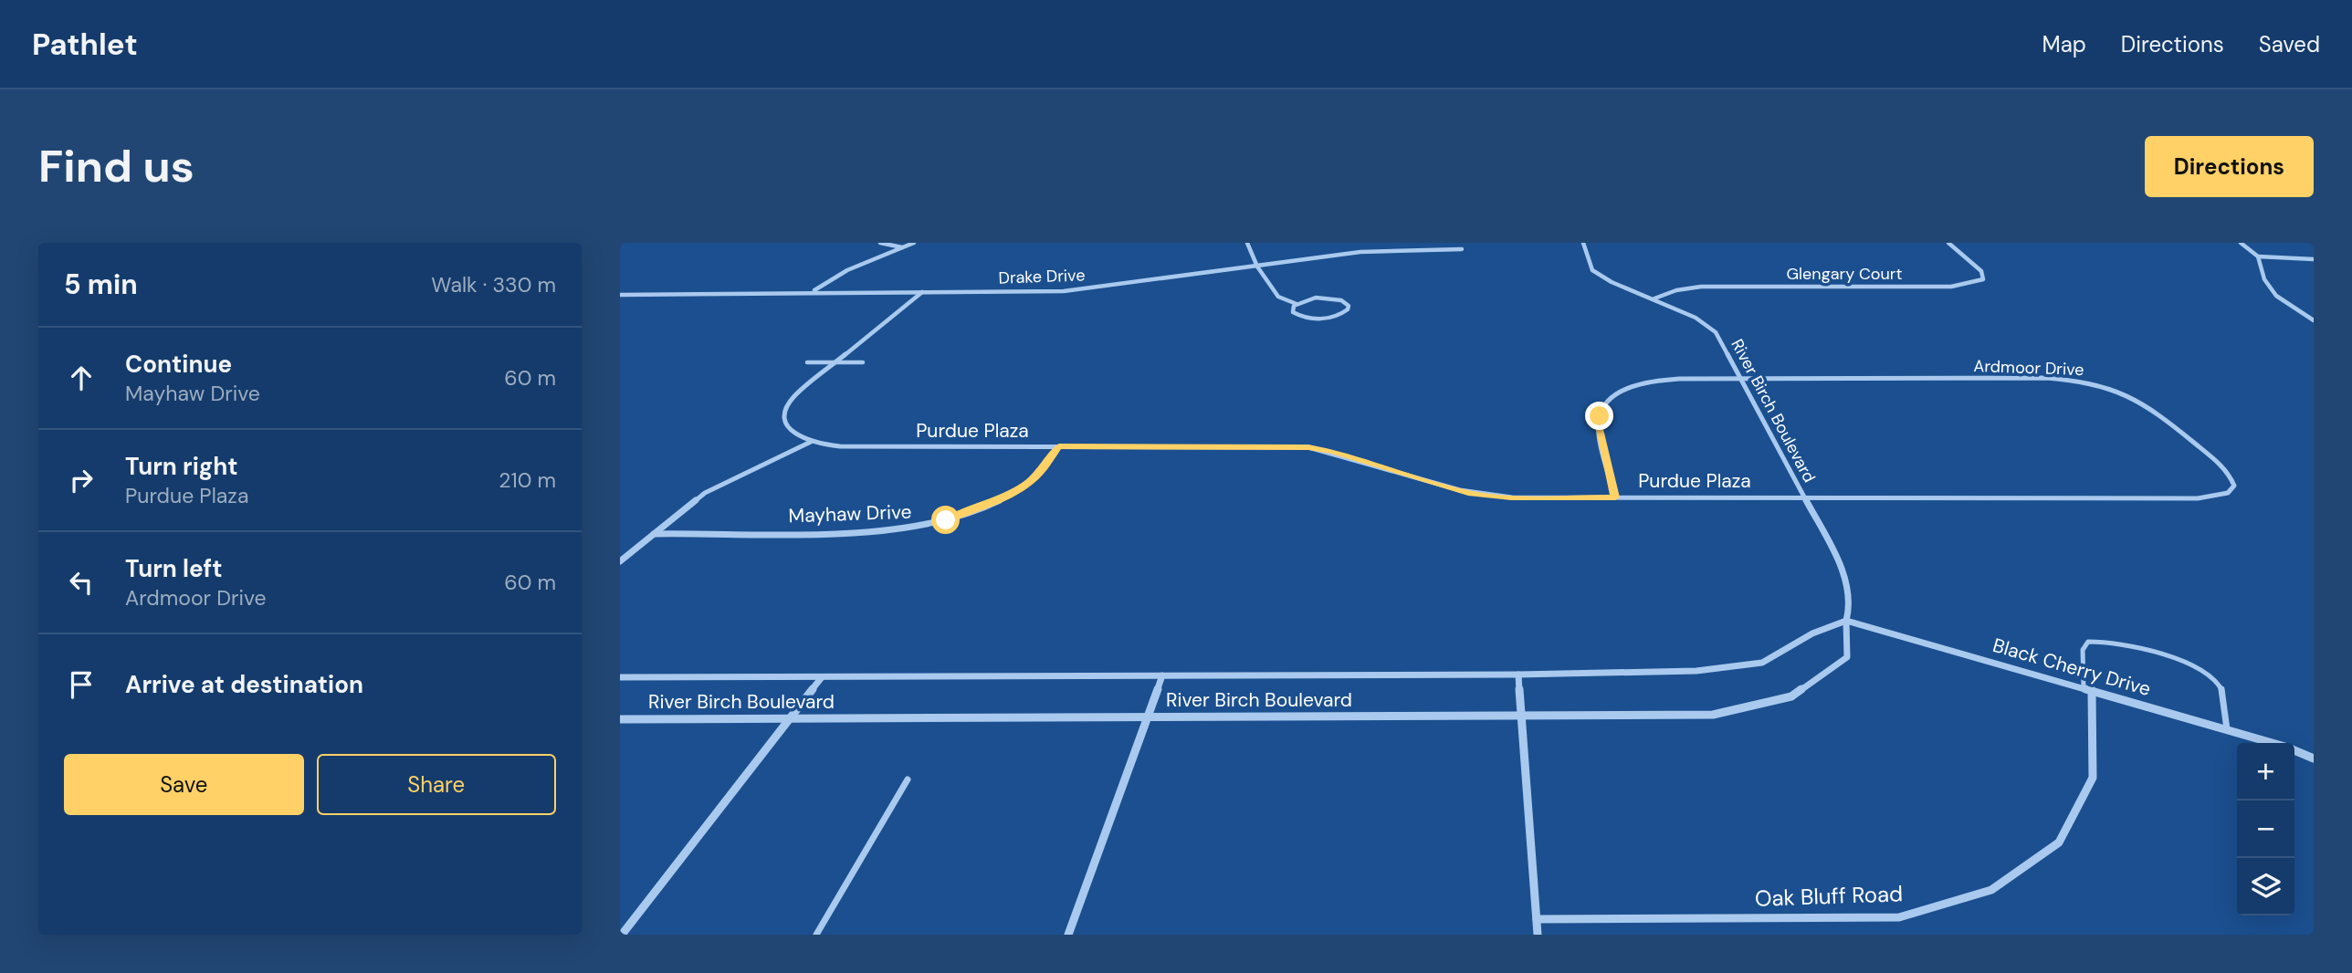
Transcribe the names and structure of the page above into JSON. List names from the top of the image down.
{
  "streets": {
    "street": [
      "Glengary Court",
      "Drake Drive",
      "Ardmoor Drive",
      "River Birch Boulevard",
      "Purdue Plaza",
      "Mayhaw Drive",
      "Black Cherry Drive",
      "Oak Bluff Road"
    ]
  },
  "crossings": [
    ["Glengary Court", "River Birch Boulevard"],
    ["Ardmoor Drive", "River Birch Boulevard"],
    ["Ardmoor Drive", "Purdue Plaza"],
    ["River Birch Boulevard", "Purdue Plaza"],
    ["River Birch Boulevard", "Black Cherry Drive"],
    ["Purdue Plaza", "Mayhaw Drive"],
    ["Black Cherry Drive", "Oak Bluff Road"]
  ],
  "page": {
    "header": "Pathlet",
    "nav": ["Map", "Directions", "Saved"],
    "buttons": [
      "Directions",
      ["Save", "Share"]
    ],
    "title": "Find us",
    "heading": ["5 min", "Walk · 330 m"],
    "list": [
      ["Continue", "Mayhaw Drive", "60 m"],
      ["Turn right", "Purdue Plaza", "210 m"],
      ["Turn left", "Ardmoor Drive", "60 m"],
      "Arrive at destination"
    ],
    "map_buttons": ["+", "−"]
  }
}
